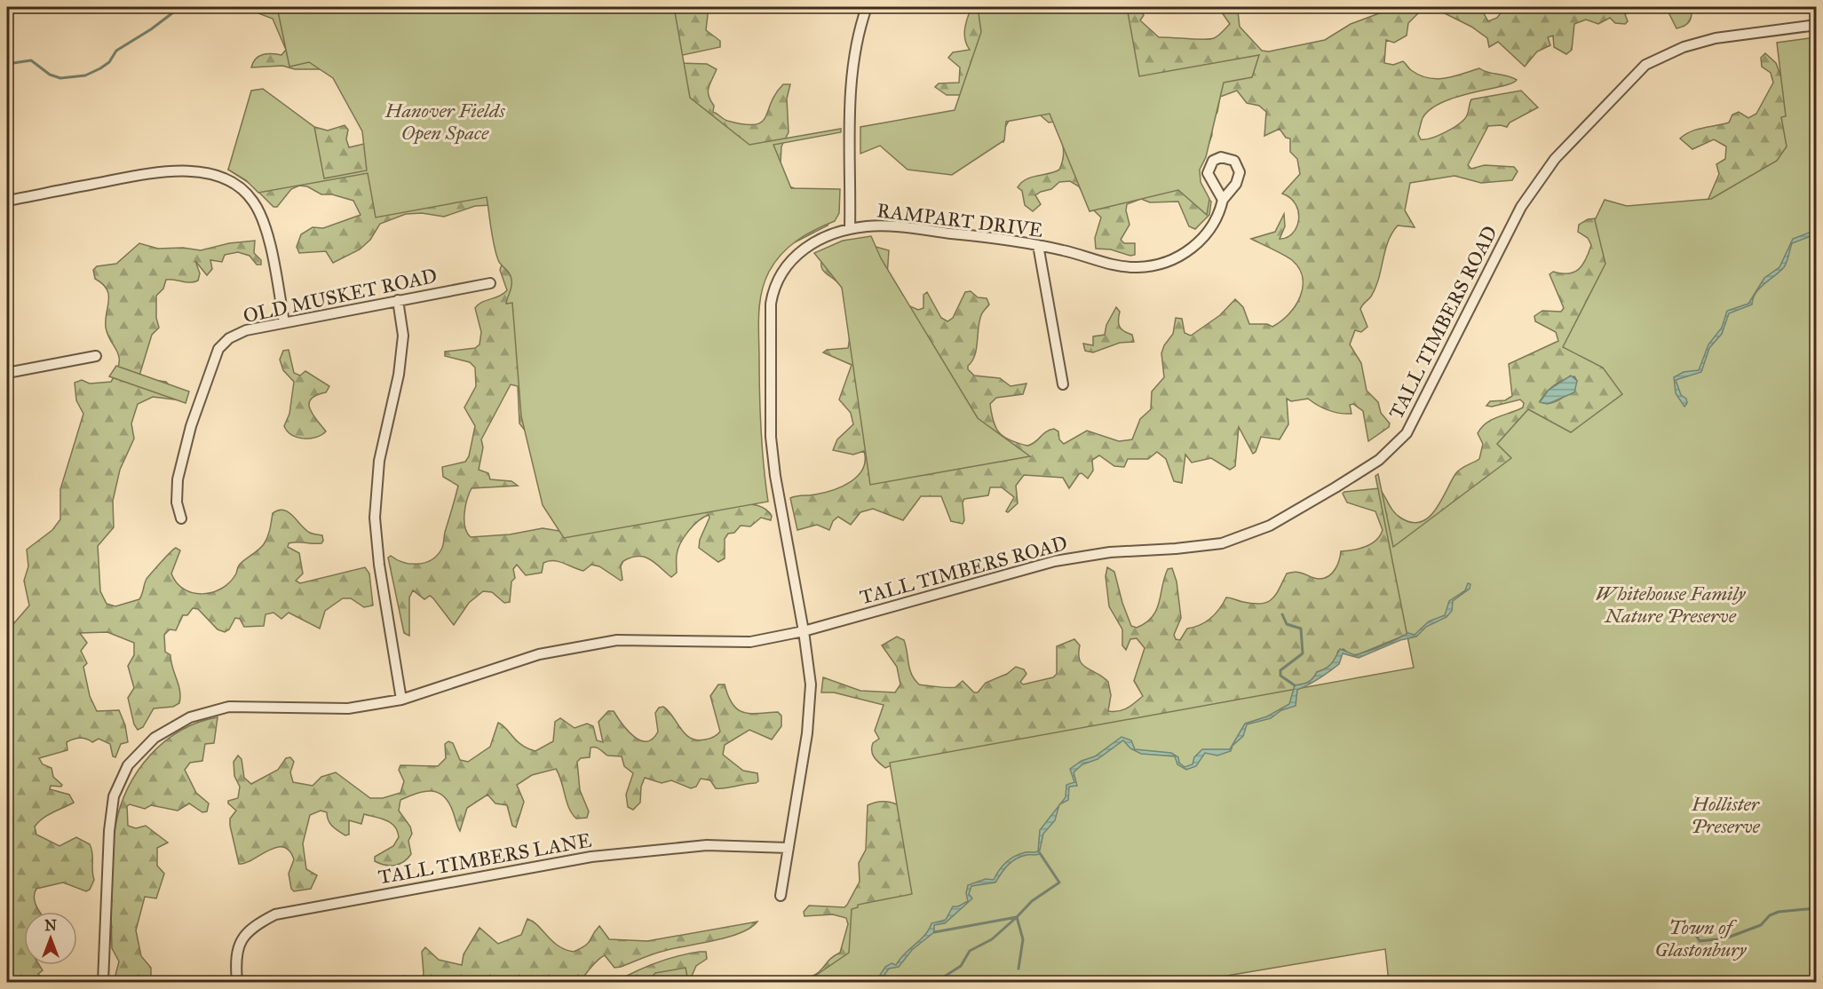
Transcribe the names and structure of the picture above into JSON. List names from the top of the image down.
{
  "streets": {
    "street": [
      "RAMPART DRIVE",
      "OLD MUSKET ROAD",
      "TALL TIMBERS ROAD",
      "TALL TIMBERS LANE"
    ]
  },
  "crossings": [
    ["RAMPART DRIVE", "TALL TIMBERS ROAD"],
    ["RAMPART DRIVE", "TALL TIMBERS LANE"]
  ],
  "parks": [
    "Hanover Fields Open Space",
    "Whitehouse Family Nature Preserve",
    "Hollister Preserve",
    "Town of Glastonbury"
  ],
  "north": "top"
}
